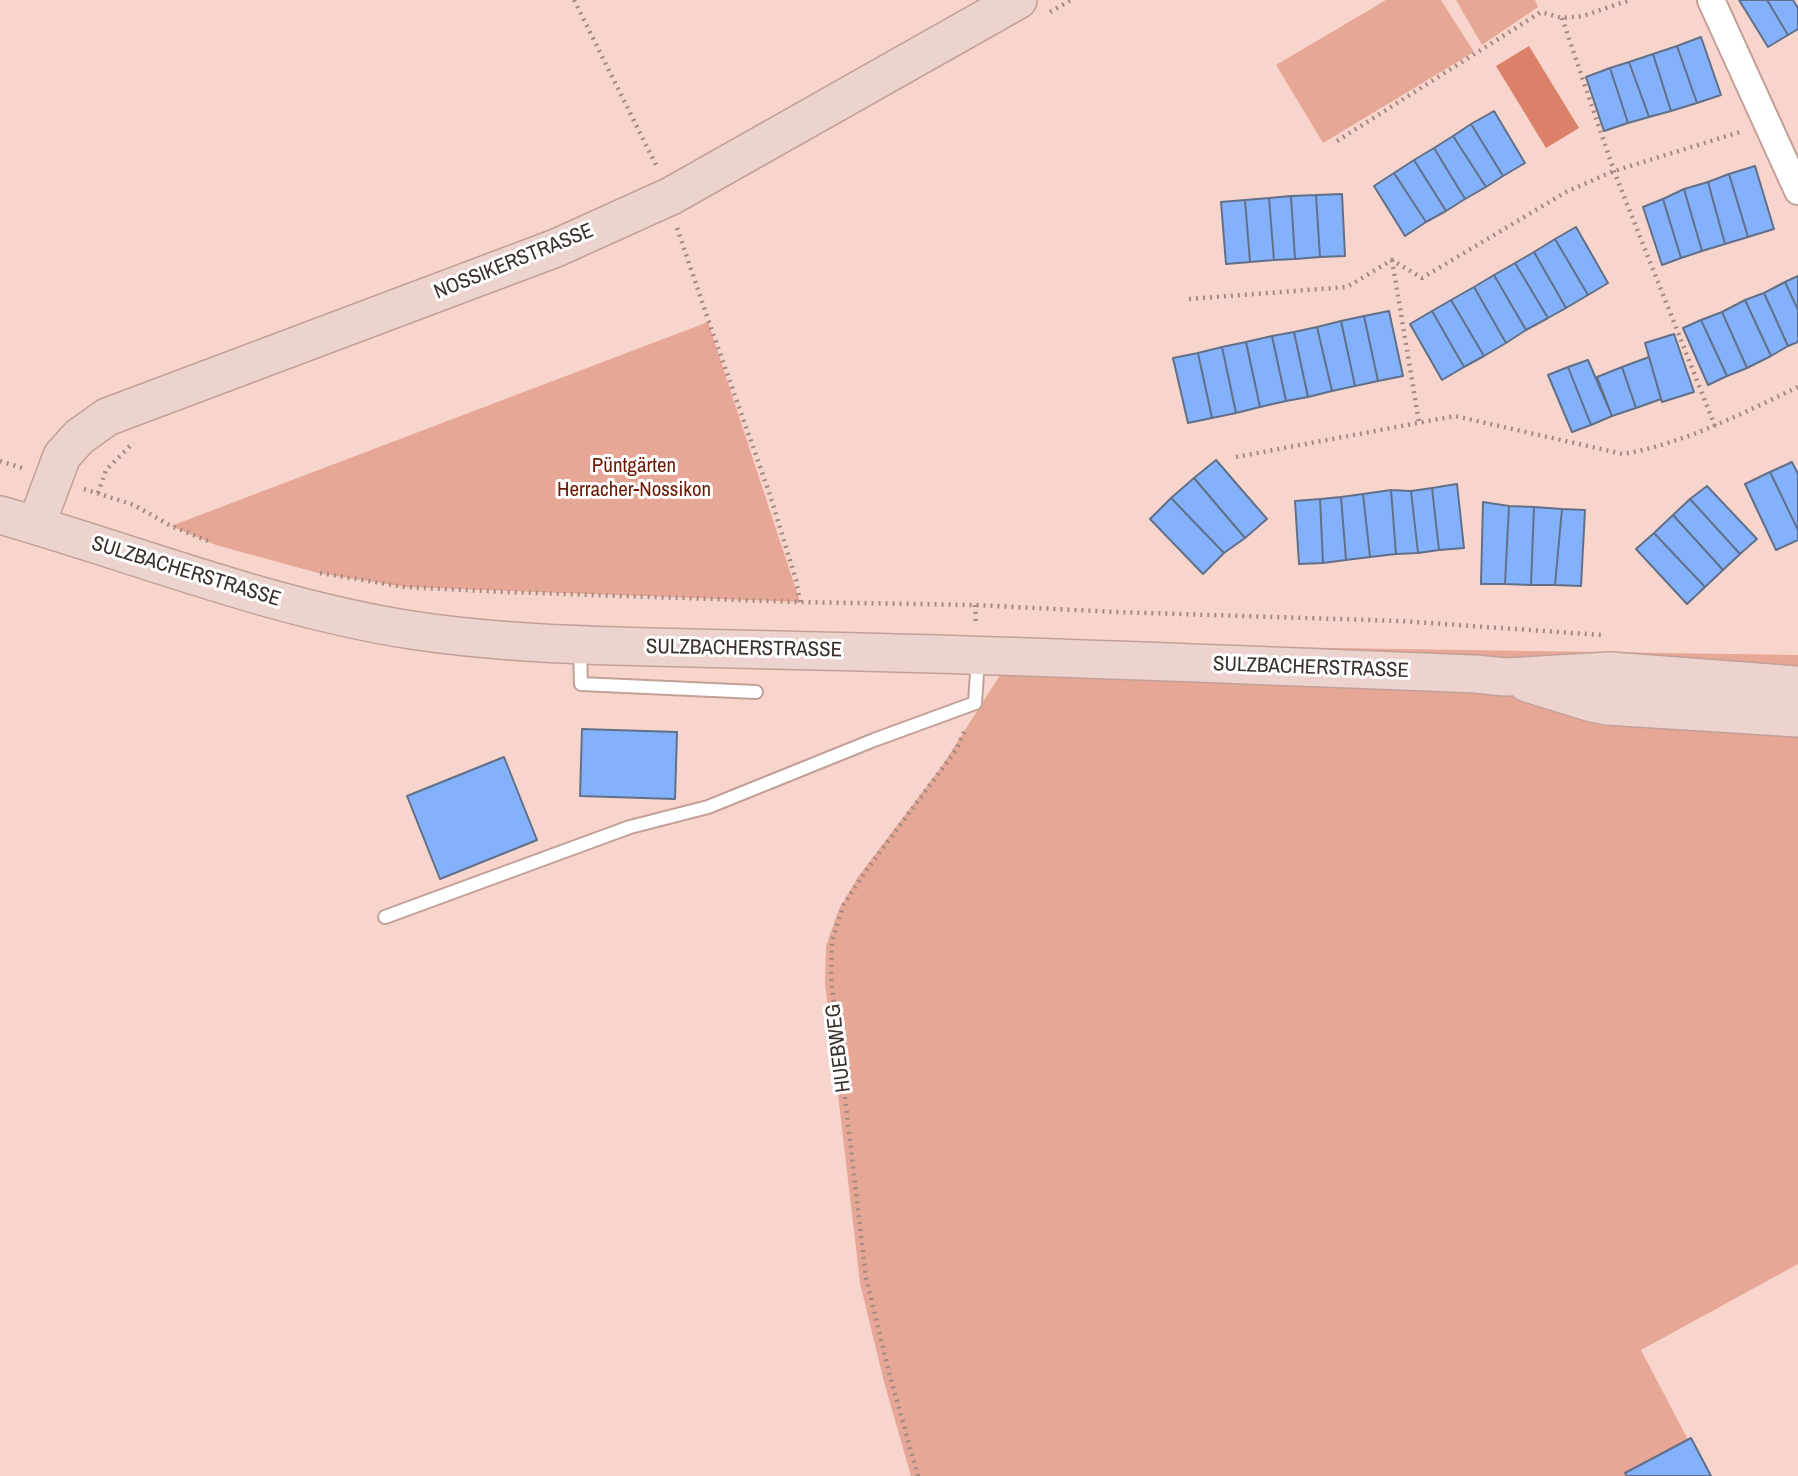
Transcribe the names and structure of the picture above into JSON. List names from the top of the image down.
{
  "streets": {
    "street": ["NOSSIKERSTRASSE", "SULZBACHERSTRASSE"],
    "path": ["HUEBWEG"]
  },
  "crossings": [
    ["NOSSIKERSTRASSE", "SULZBACHERSTRASSE"]
  ],
  "parks": ["Püntgärten Herracher-Nossikon"]
}
